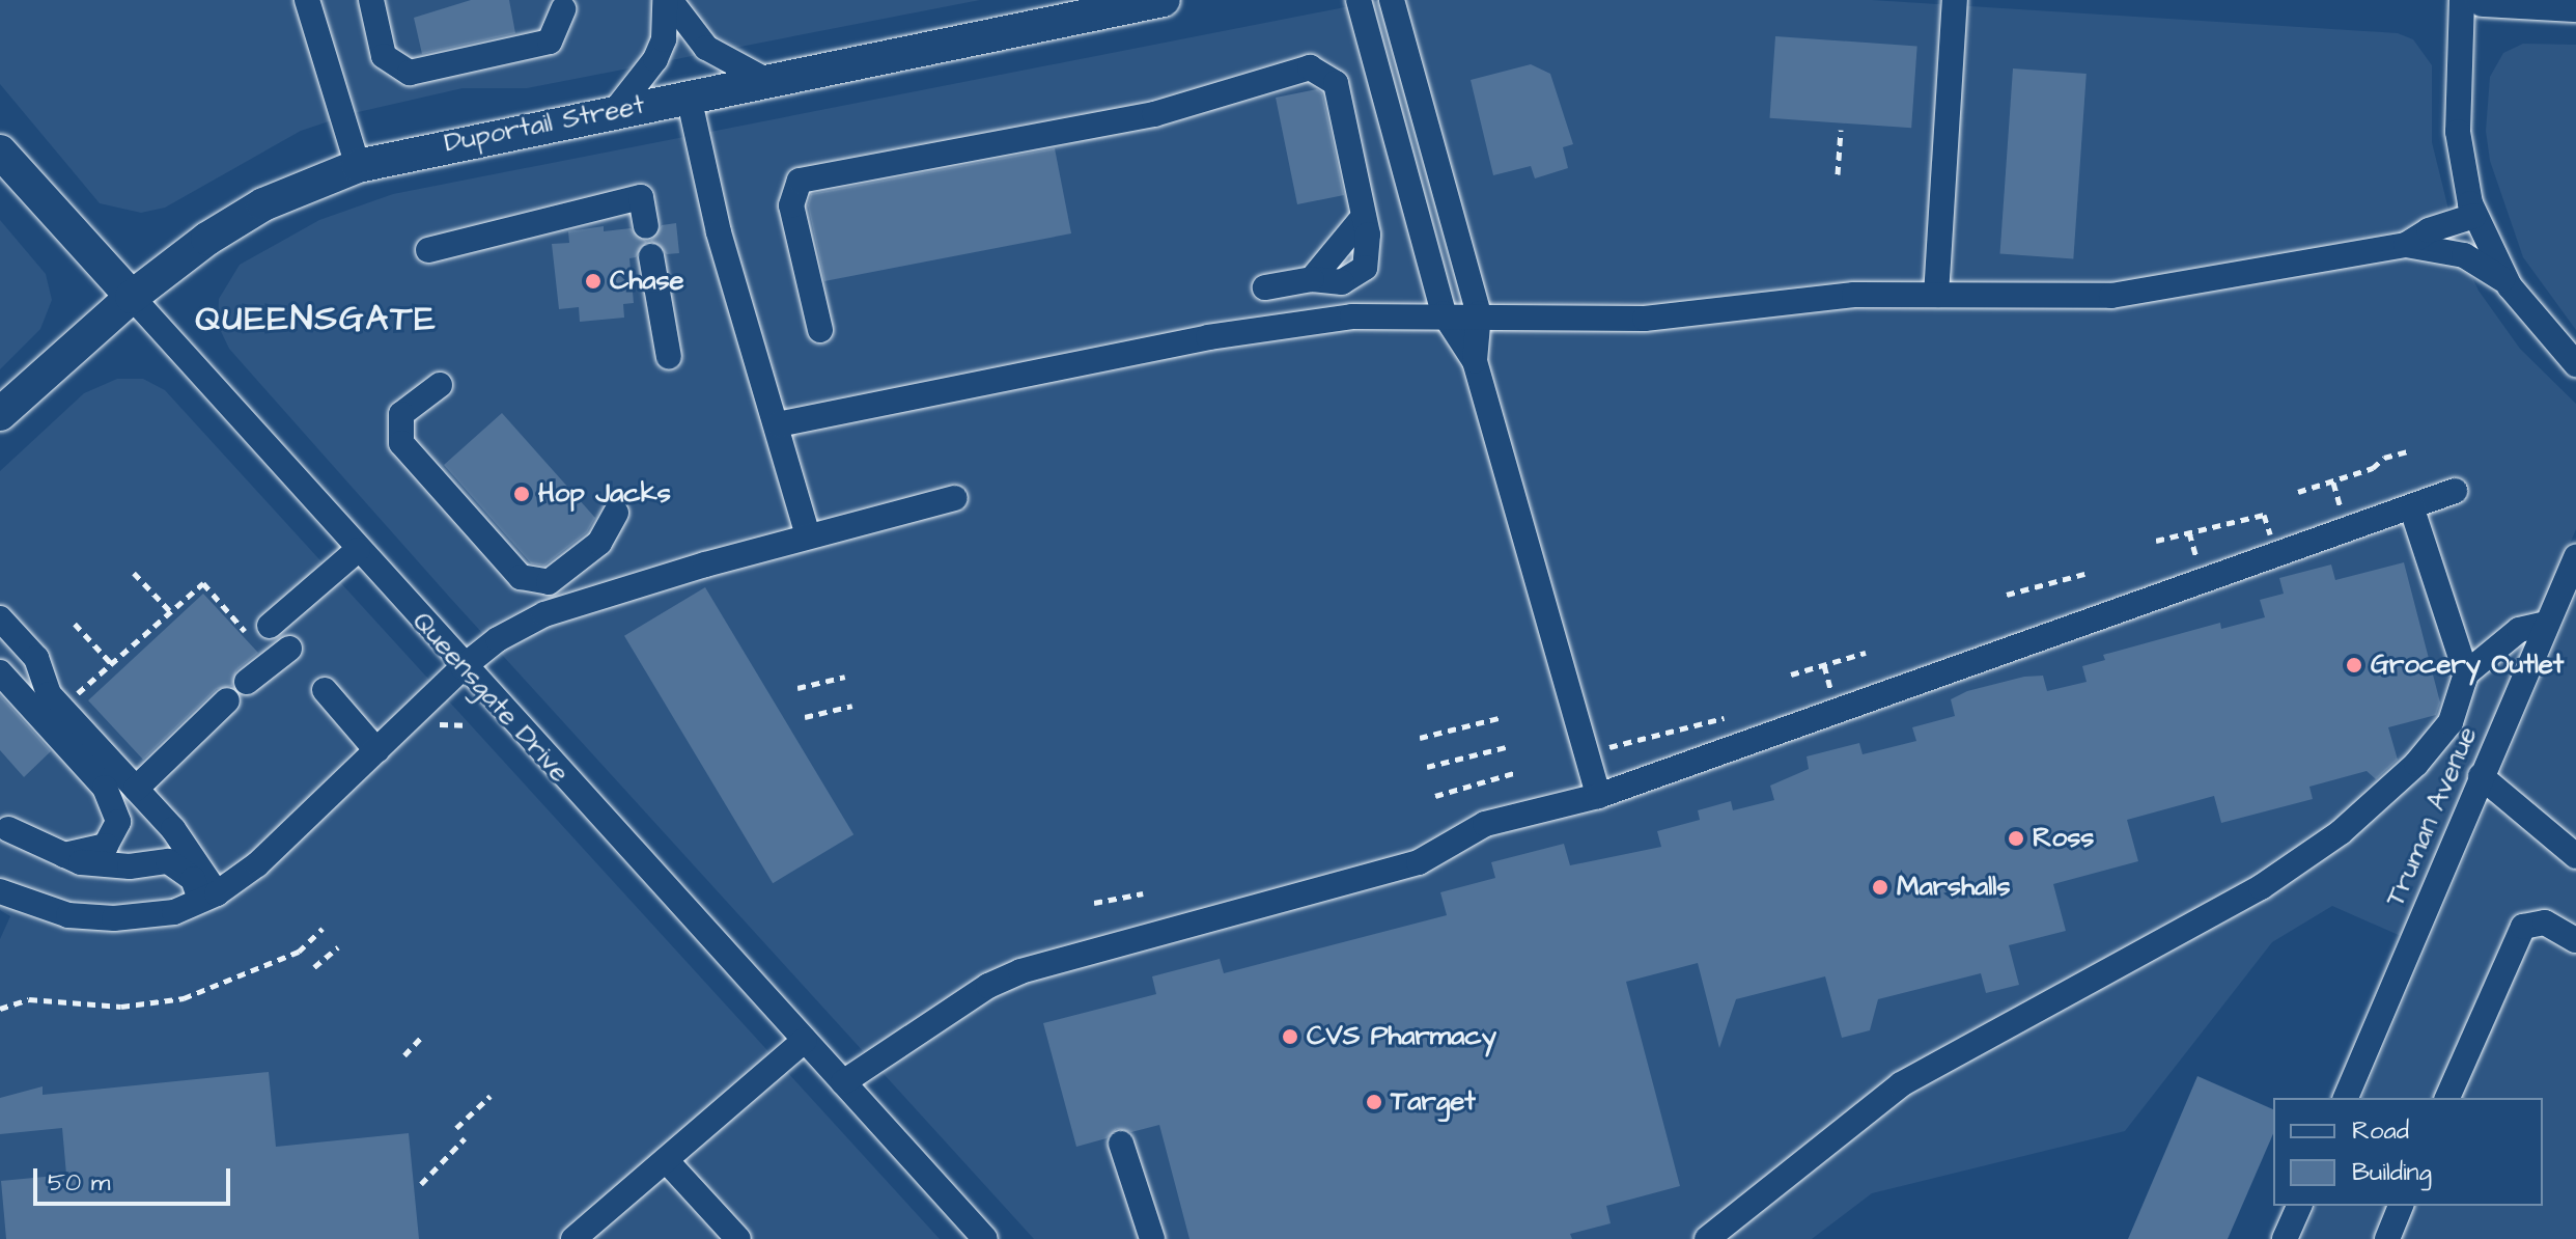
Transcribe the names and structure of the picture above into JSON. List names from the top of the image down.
{
  "streets": {
    "main road": ["Duportail Street", "Queensgate Drive"],
    "street": ["Truman Avenue"]
  },
  "crossings": [
    ["Duportail Street", "Queensgate Drive"]
  ],
  "districts": ["QUEENSGATE"],
  "places": [
    "Chase",
    "Hop Jacks",
    "Grocery Outlet",
    "Ross",
    "Marshalls",
    "CVS Pharmacy",
    "Target"
  ],
  "legend": ["Road", "Building"],
  "scale_bar": "50 m"
}
